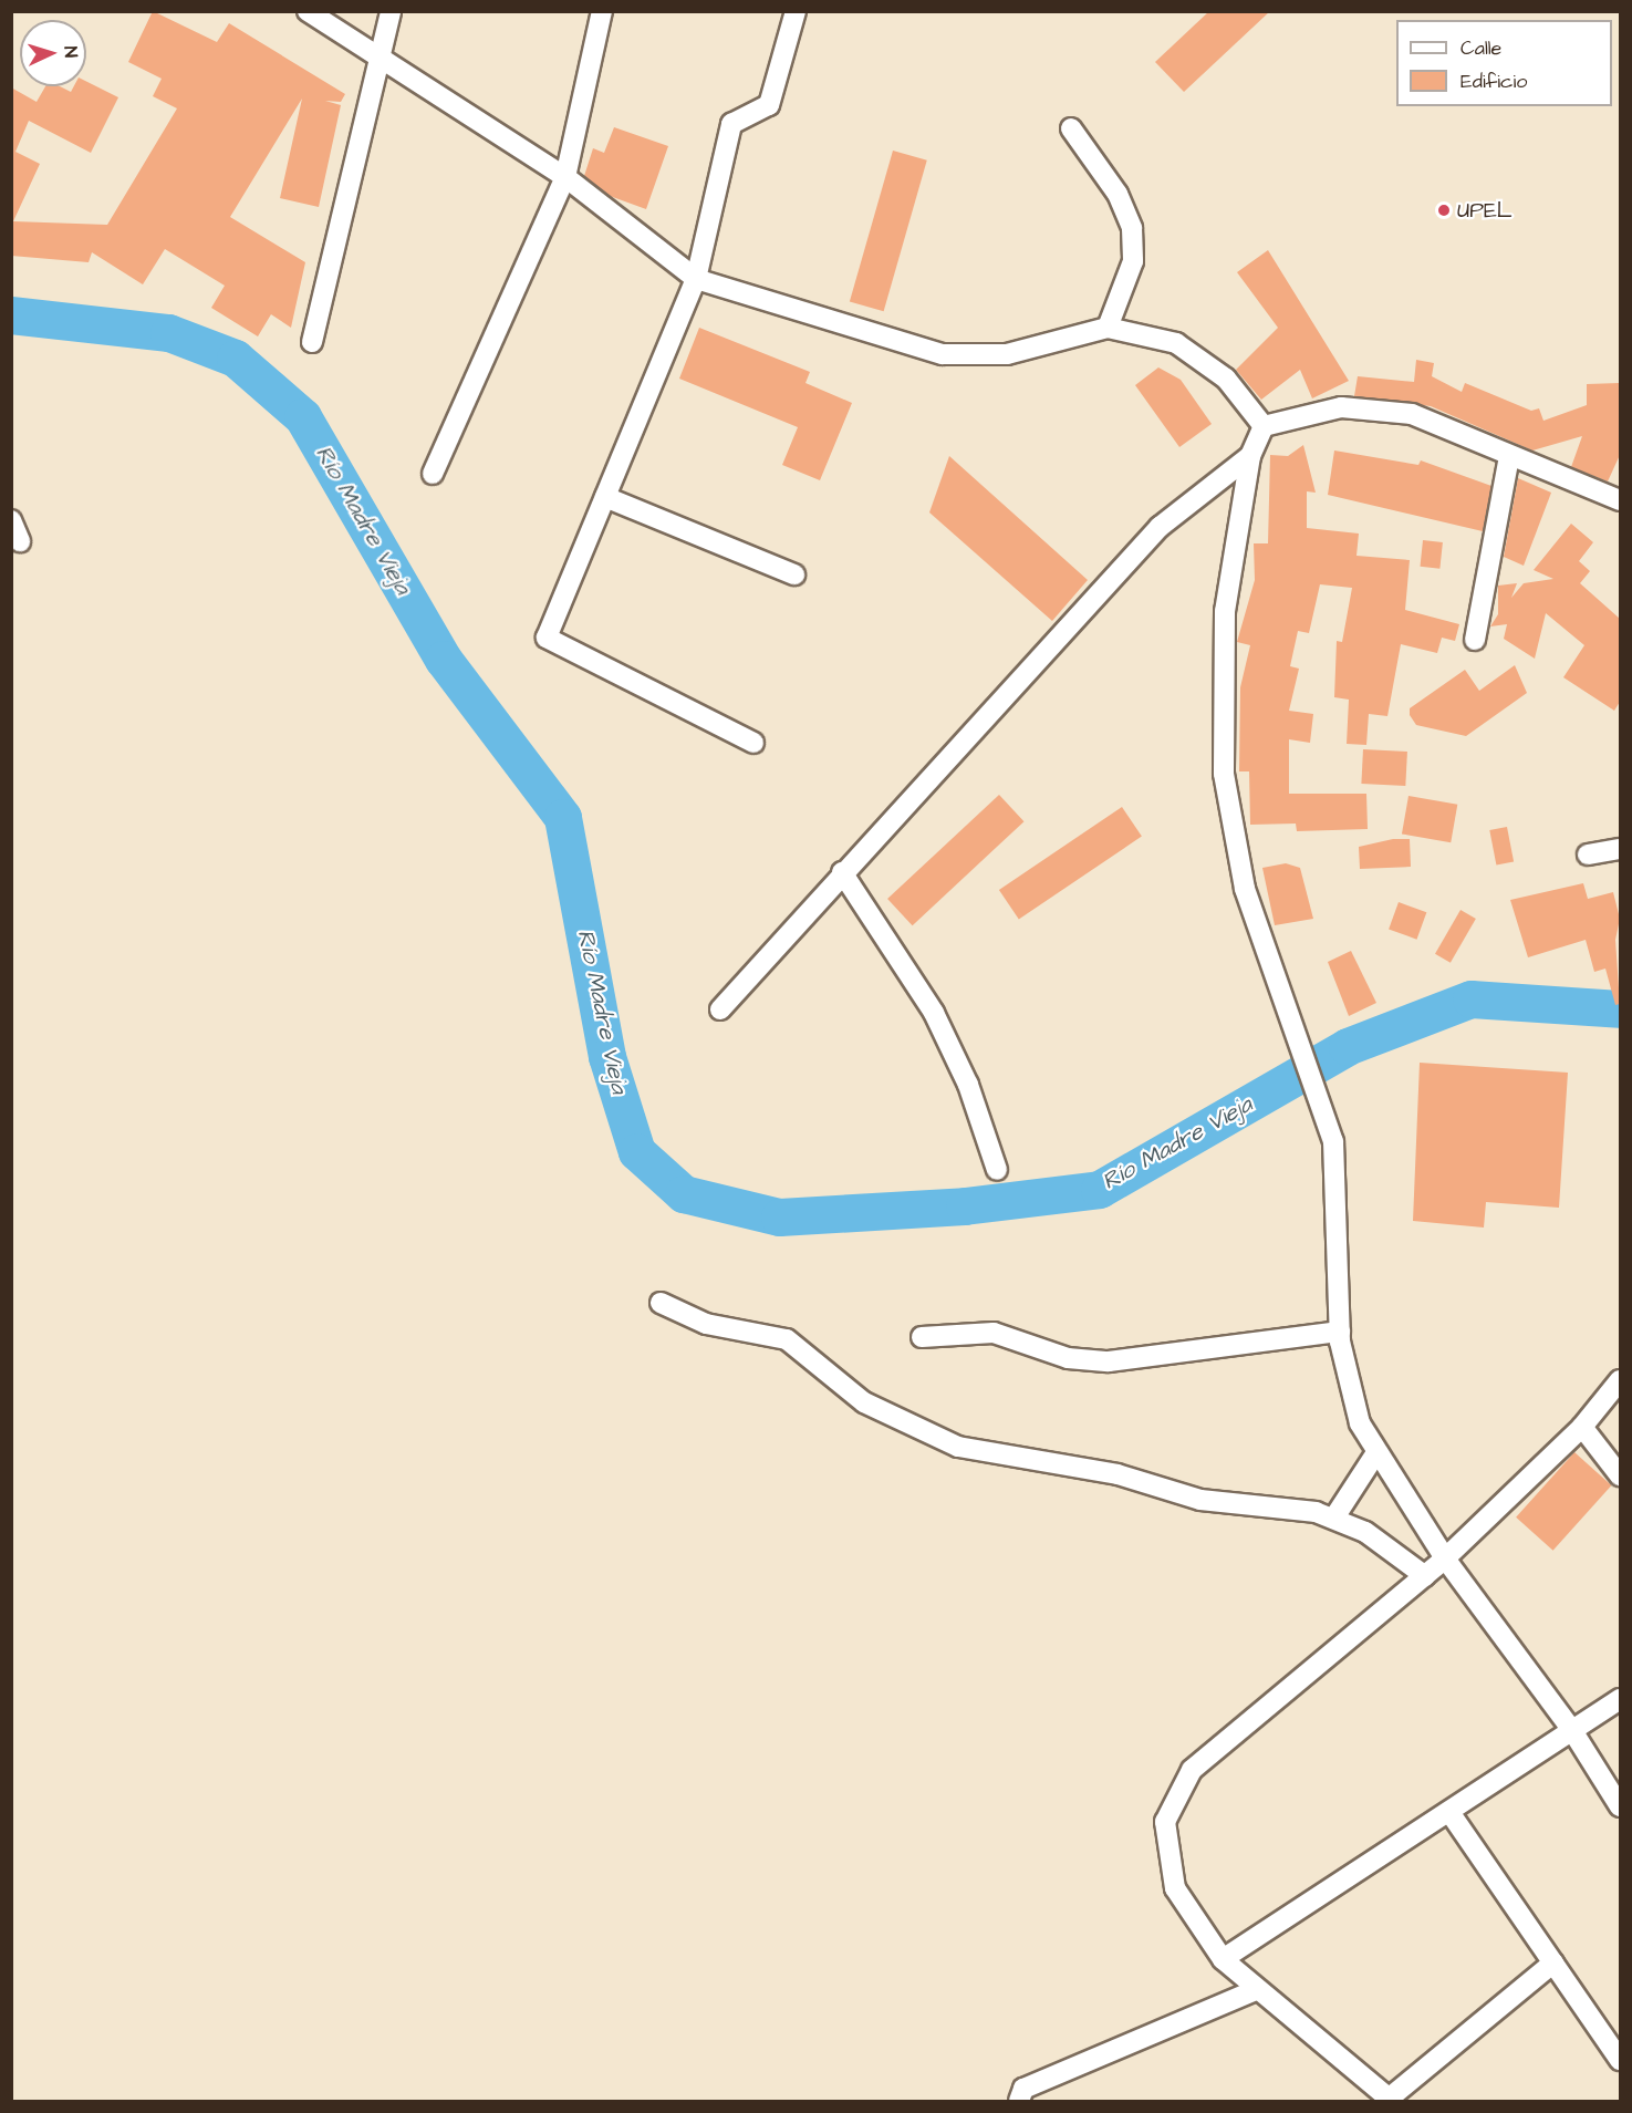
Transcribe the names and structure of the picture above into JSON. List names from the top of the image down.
{
  "water": ["Río Madre Vieja"],
  "places": ["UPEL"],
  "legend": ["Calle", "Edificio"],
  "north": "right"
}
